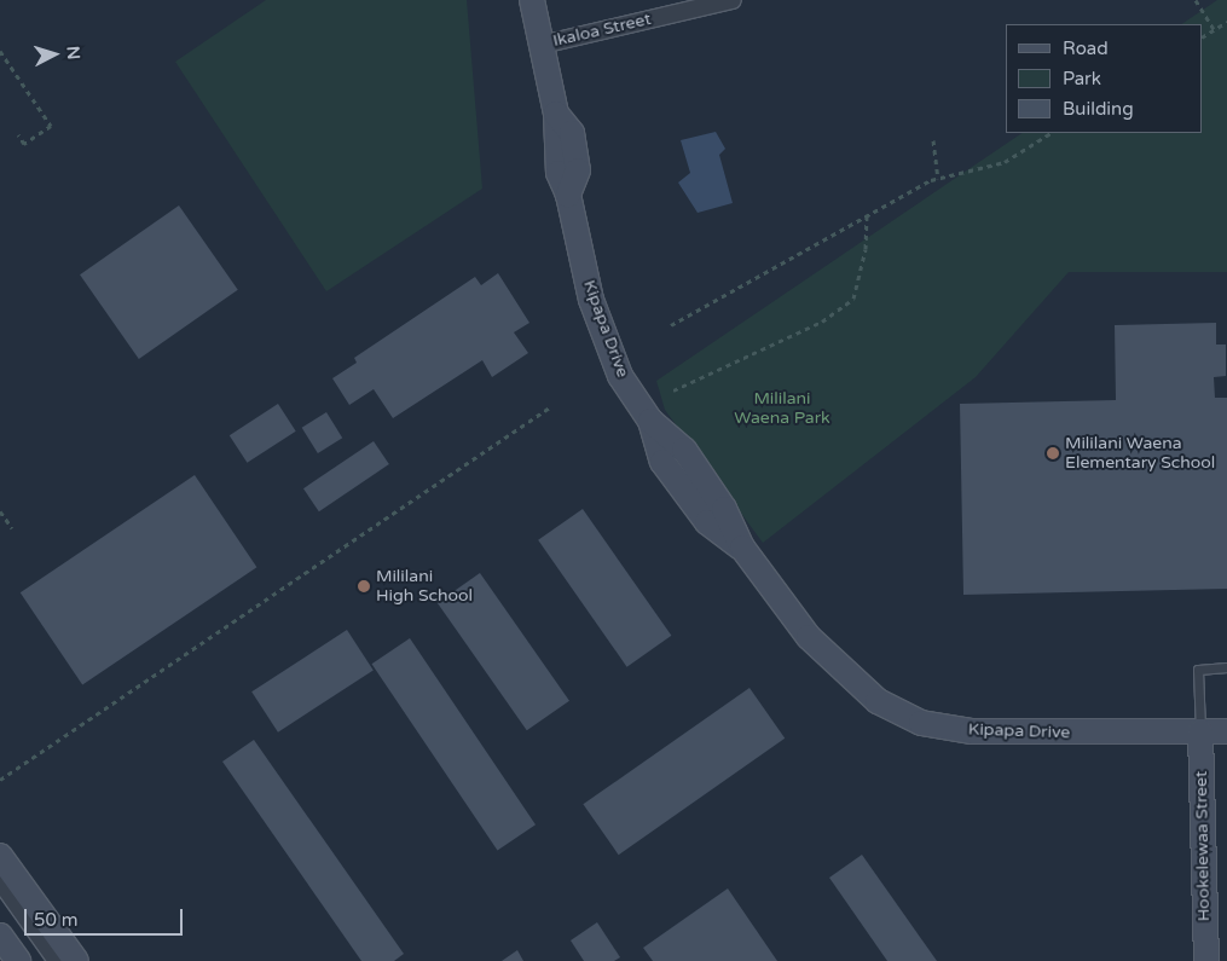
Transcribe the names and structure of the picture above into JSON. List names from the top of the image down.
{
  "streets": {
    "street": ["Ikaloa Street", "Kipapa Drive", "Hookelewaa Street"]
  },
  "crossings": [
    ["Ikaloa Street", "Kipapa Drive"],
    ["Kipapa Drive", "Hookelewaa Street"]
  ],
  "parks": ["Mililani Waena Park"],
  "places": ["Mililani Waena Elementary School", "Mililani High School"],
  "legend": ["Road", "Park", "Building"],
  "scale_bar": "50 m",
  "north": "right"
}
